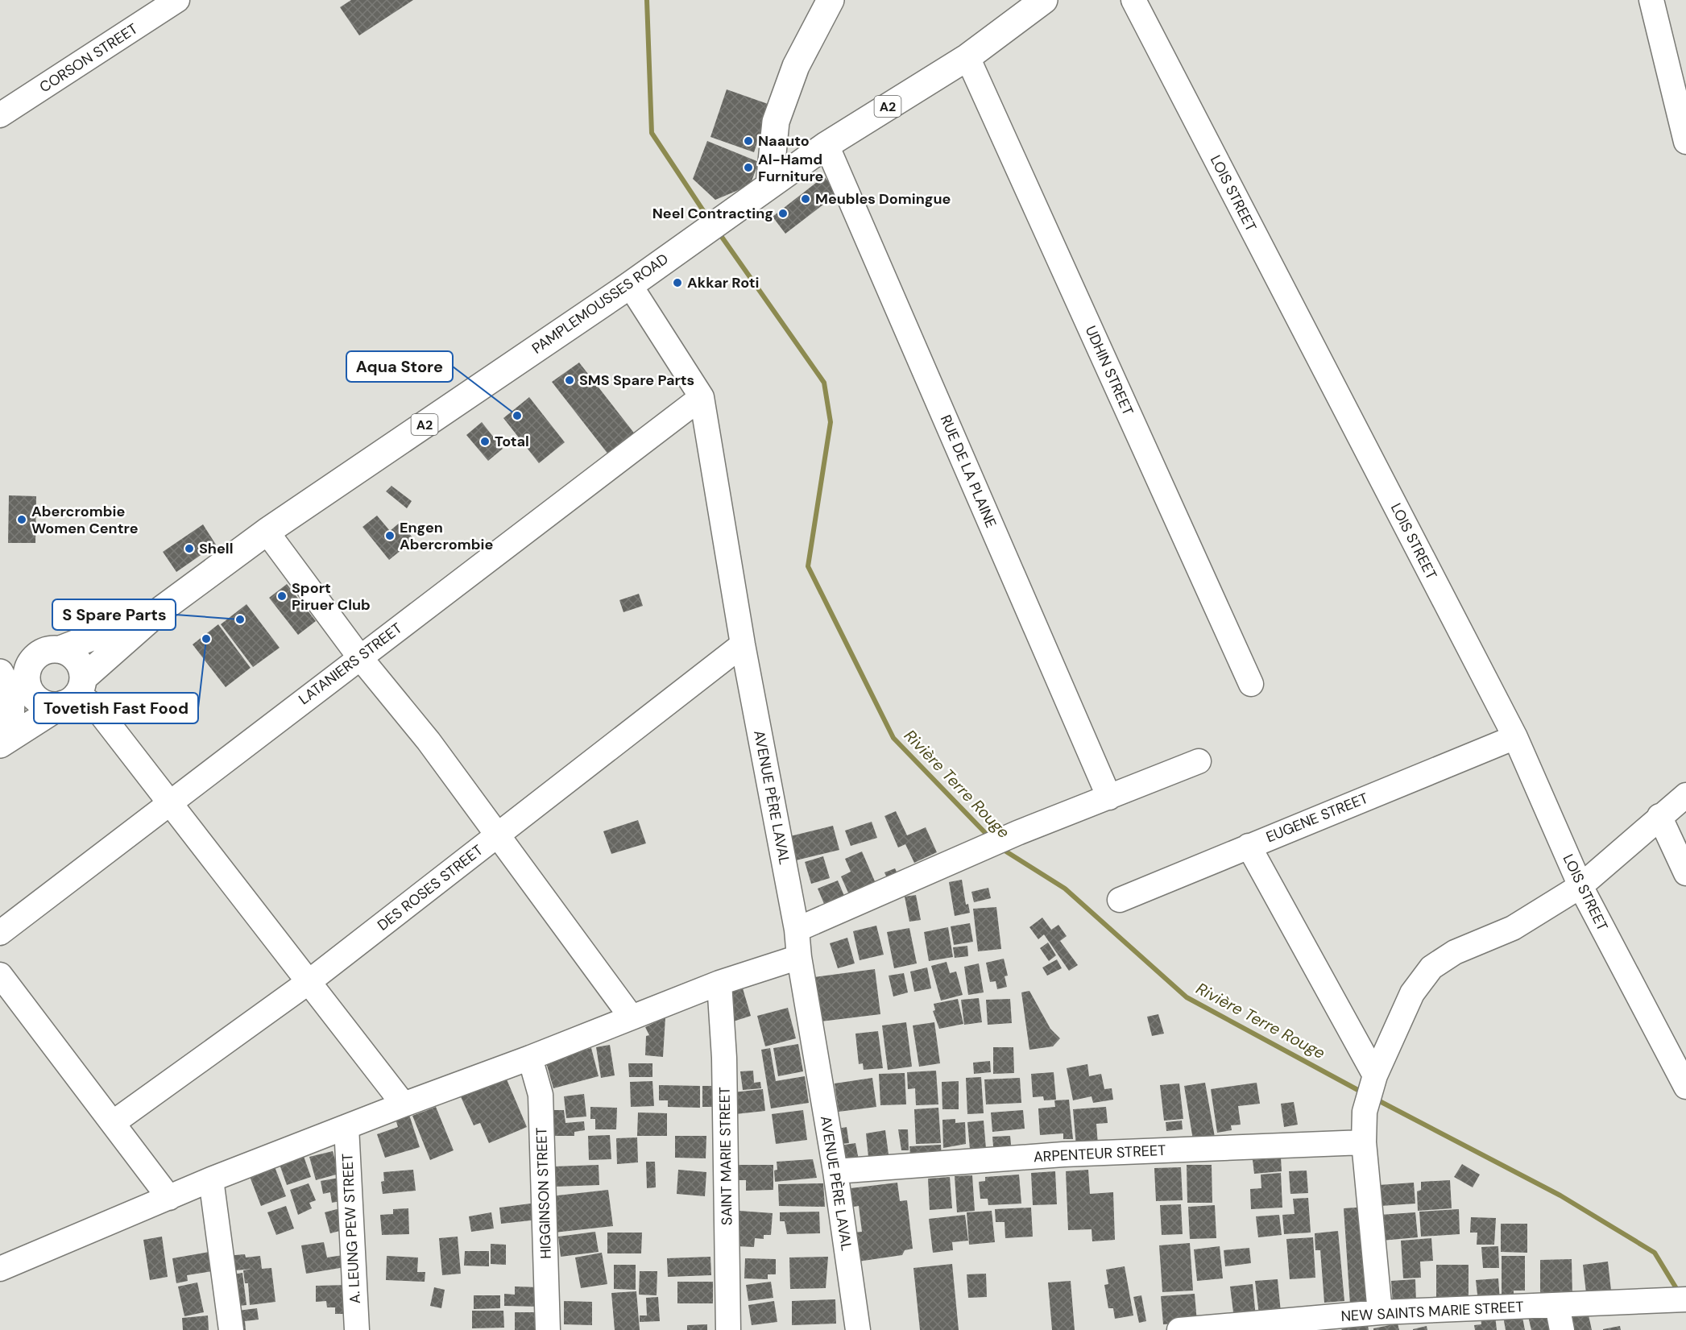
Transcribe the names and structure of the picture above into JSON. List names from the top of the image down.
{
  "streets": {
    "main road": ["A2", "PAMPLEMOUSSES ROAD"],
    "street": [
      "CORSON STREET",
      "LOIS STREET",
      "UDHIN STREET",
      "RUE DE LA PLAINE",
      "LATANIERS STREET",
      "AVENUE PÈRE LAVAL",
      "EUGENE STREET",
      "DES ROSES STREET",
      "ARPENTEUR STREET",
      "SAINT MARIE STREET",
      "HIGGINSON STREET",
      "A. LEUNG PEW STREET",
      "NEW SAINTS MARIE STREET"
    ]
  },
  "crossings": [
    ["A2", "PAMPLEMOUSSES ROAD"],
    ["LOIS STREET", "EUGENE STREET"],
    ["PAMPLEMOUSSES ROAD", "UDHIN STREET"],
    ["PAMPLEMOUSSES ROAD", "RUE DE LA PLAINE"],
    ["PAMPLEMOUSSES ROAD", "AVENUE PÈRE LAVAL"],
    ["LATANIERS STREET", "AVENUE PÈRE LAVAL"],
    ["AVENUE PÈRE LAVAL", "DES ROSES STREET"],
    ["AVENUE PÈRE LAVAL", "ARPENTEUR STREET"]
  ],
  "water": ["Rivière Terre Rouge"],
  "places": [
    "Naauto",
    "Al-Hamd Furniture",
    "Meubles Domingue",
    "Neel Contracting",
    "Akkar Roti",
    "SMS Spare Parts",
    "Aqua Store",
    "Total",
    "Abercrombie Women Centre",
    "Engen Abercrombie",
    "Shell",
    "Sport Piruer Club",
    "S Spare Parts",
    "Tovetish Fast Food"
  ]
}
